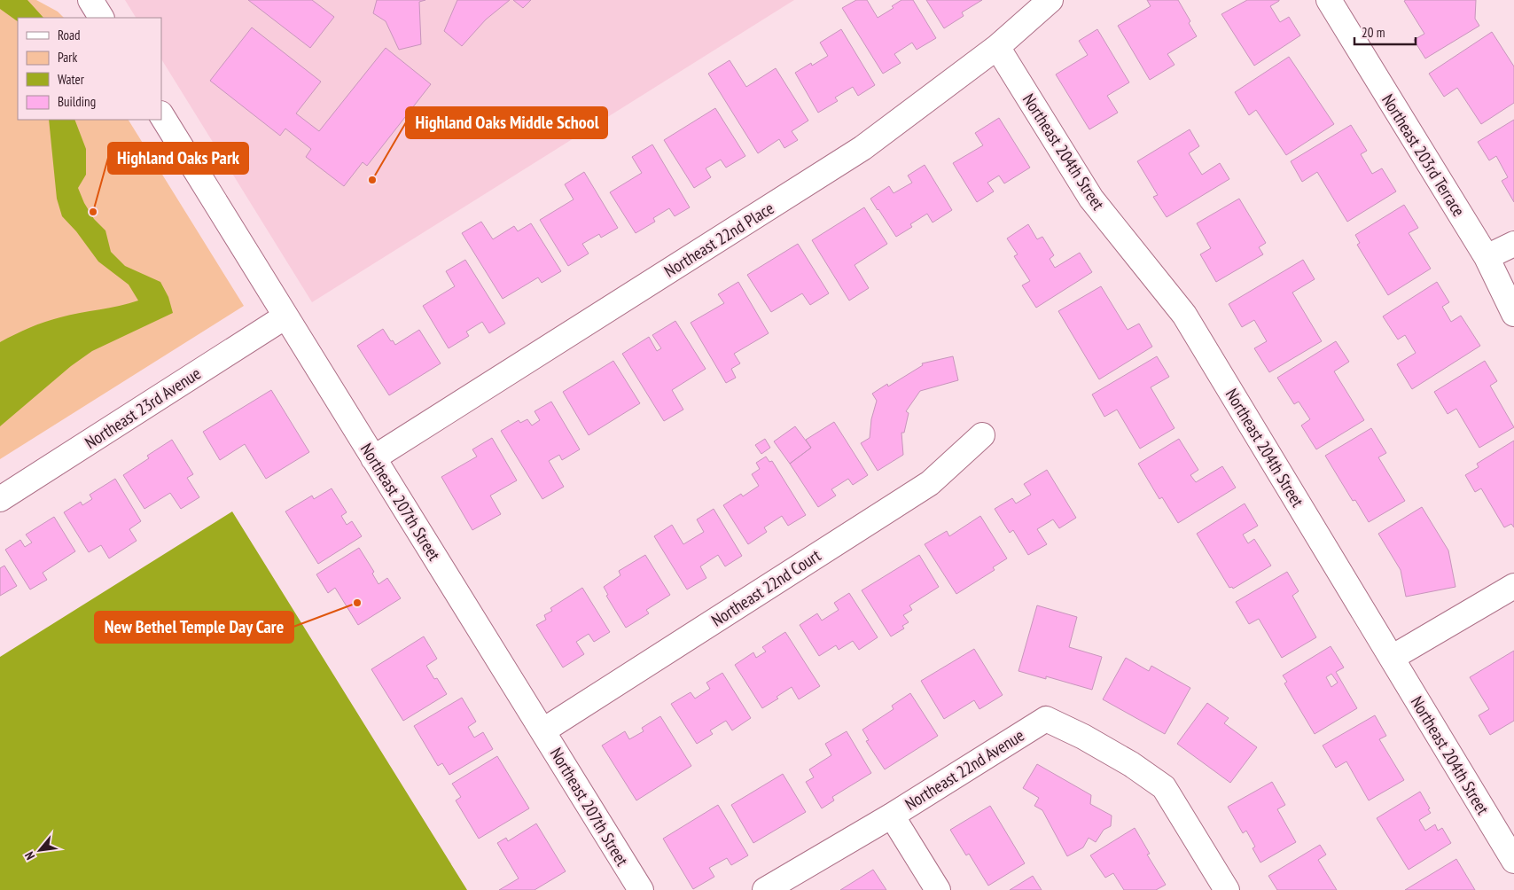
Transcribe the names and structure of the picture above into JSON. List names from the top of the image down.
{
  "streets": {
    "street": [
      "Northeast 204th Street",
      "Northeast 203rd Terrace",
      "Northeast 22nd Place",
      "Northeast 23rd Avenue",
      "Northeast 207th Street",
      "Northeast 22nd Court",
      "Northeast 22nd Avenue"
    ]
  },
  "crossings": [
    ["Northeast 204th Street", "Northeast 22nd Place"],
    ["Northeast 22nd Place", "Northeast 207th Street"],
    ["Northeast 23rd Avenue", "Northeast 207th Street"],
    ["Northeast 207th Street", "Northeast 22nd Court"]
  ],
  "places": ["Highland Oaks Middle School", "Highland Oaks Park", "New Bethel Temple Day Care"],
  "legend": [
    "Road",
    "Park",
    "Water",
    "Building"
  ],
  "scale_bar": "20 m",
  "north": "bottom left"
}
